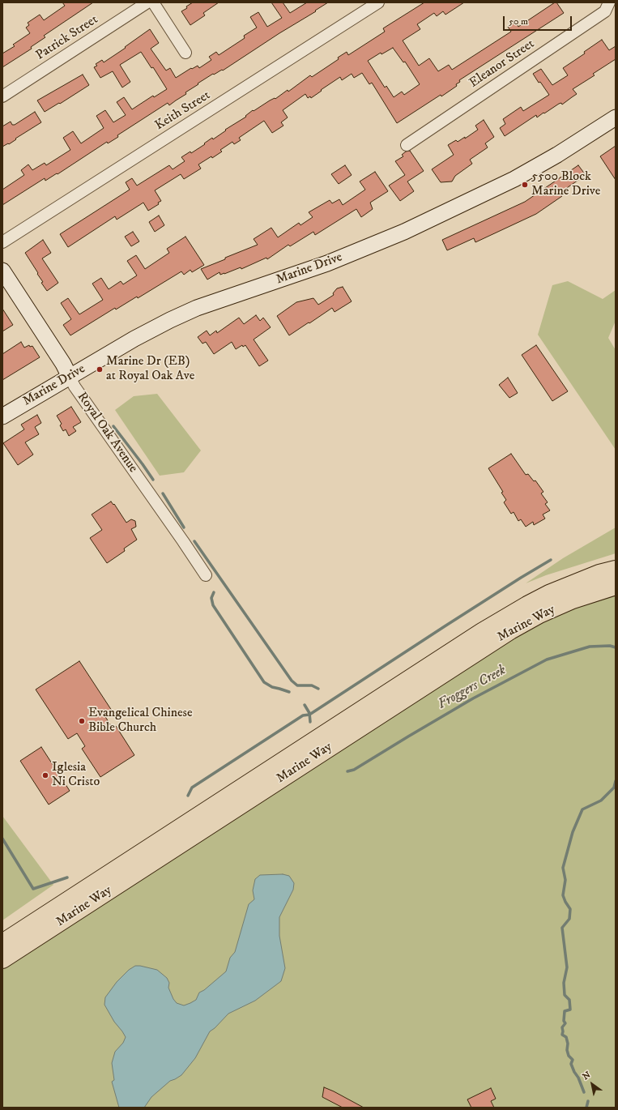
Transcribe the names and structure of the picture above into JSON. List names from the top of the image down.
{
  "streets": {
    "main road": ["Marine Way"],
    "street": [
      "Patrick Street",
      "Eleanor Street",
      "Keith Street",
      "Marine Drive",
      "Royal Oak Avenue"
    ]
  },
  "crossings": [
    ["Marine Drive", "Royal Oak Avenue"]
  ],
  "water": ["Froggers Creek"],
  "places": [
    "5500 Block Marine Drive",
    "Marine Dr (EB) at Royal Oak Ave",
    "Evangelical Chinese Bible Church",
    "Iglesia Ni Cristo"
  ],
  "scale_bar": "50 m",
  "north": "top left"
}
